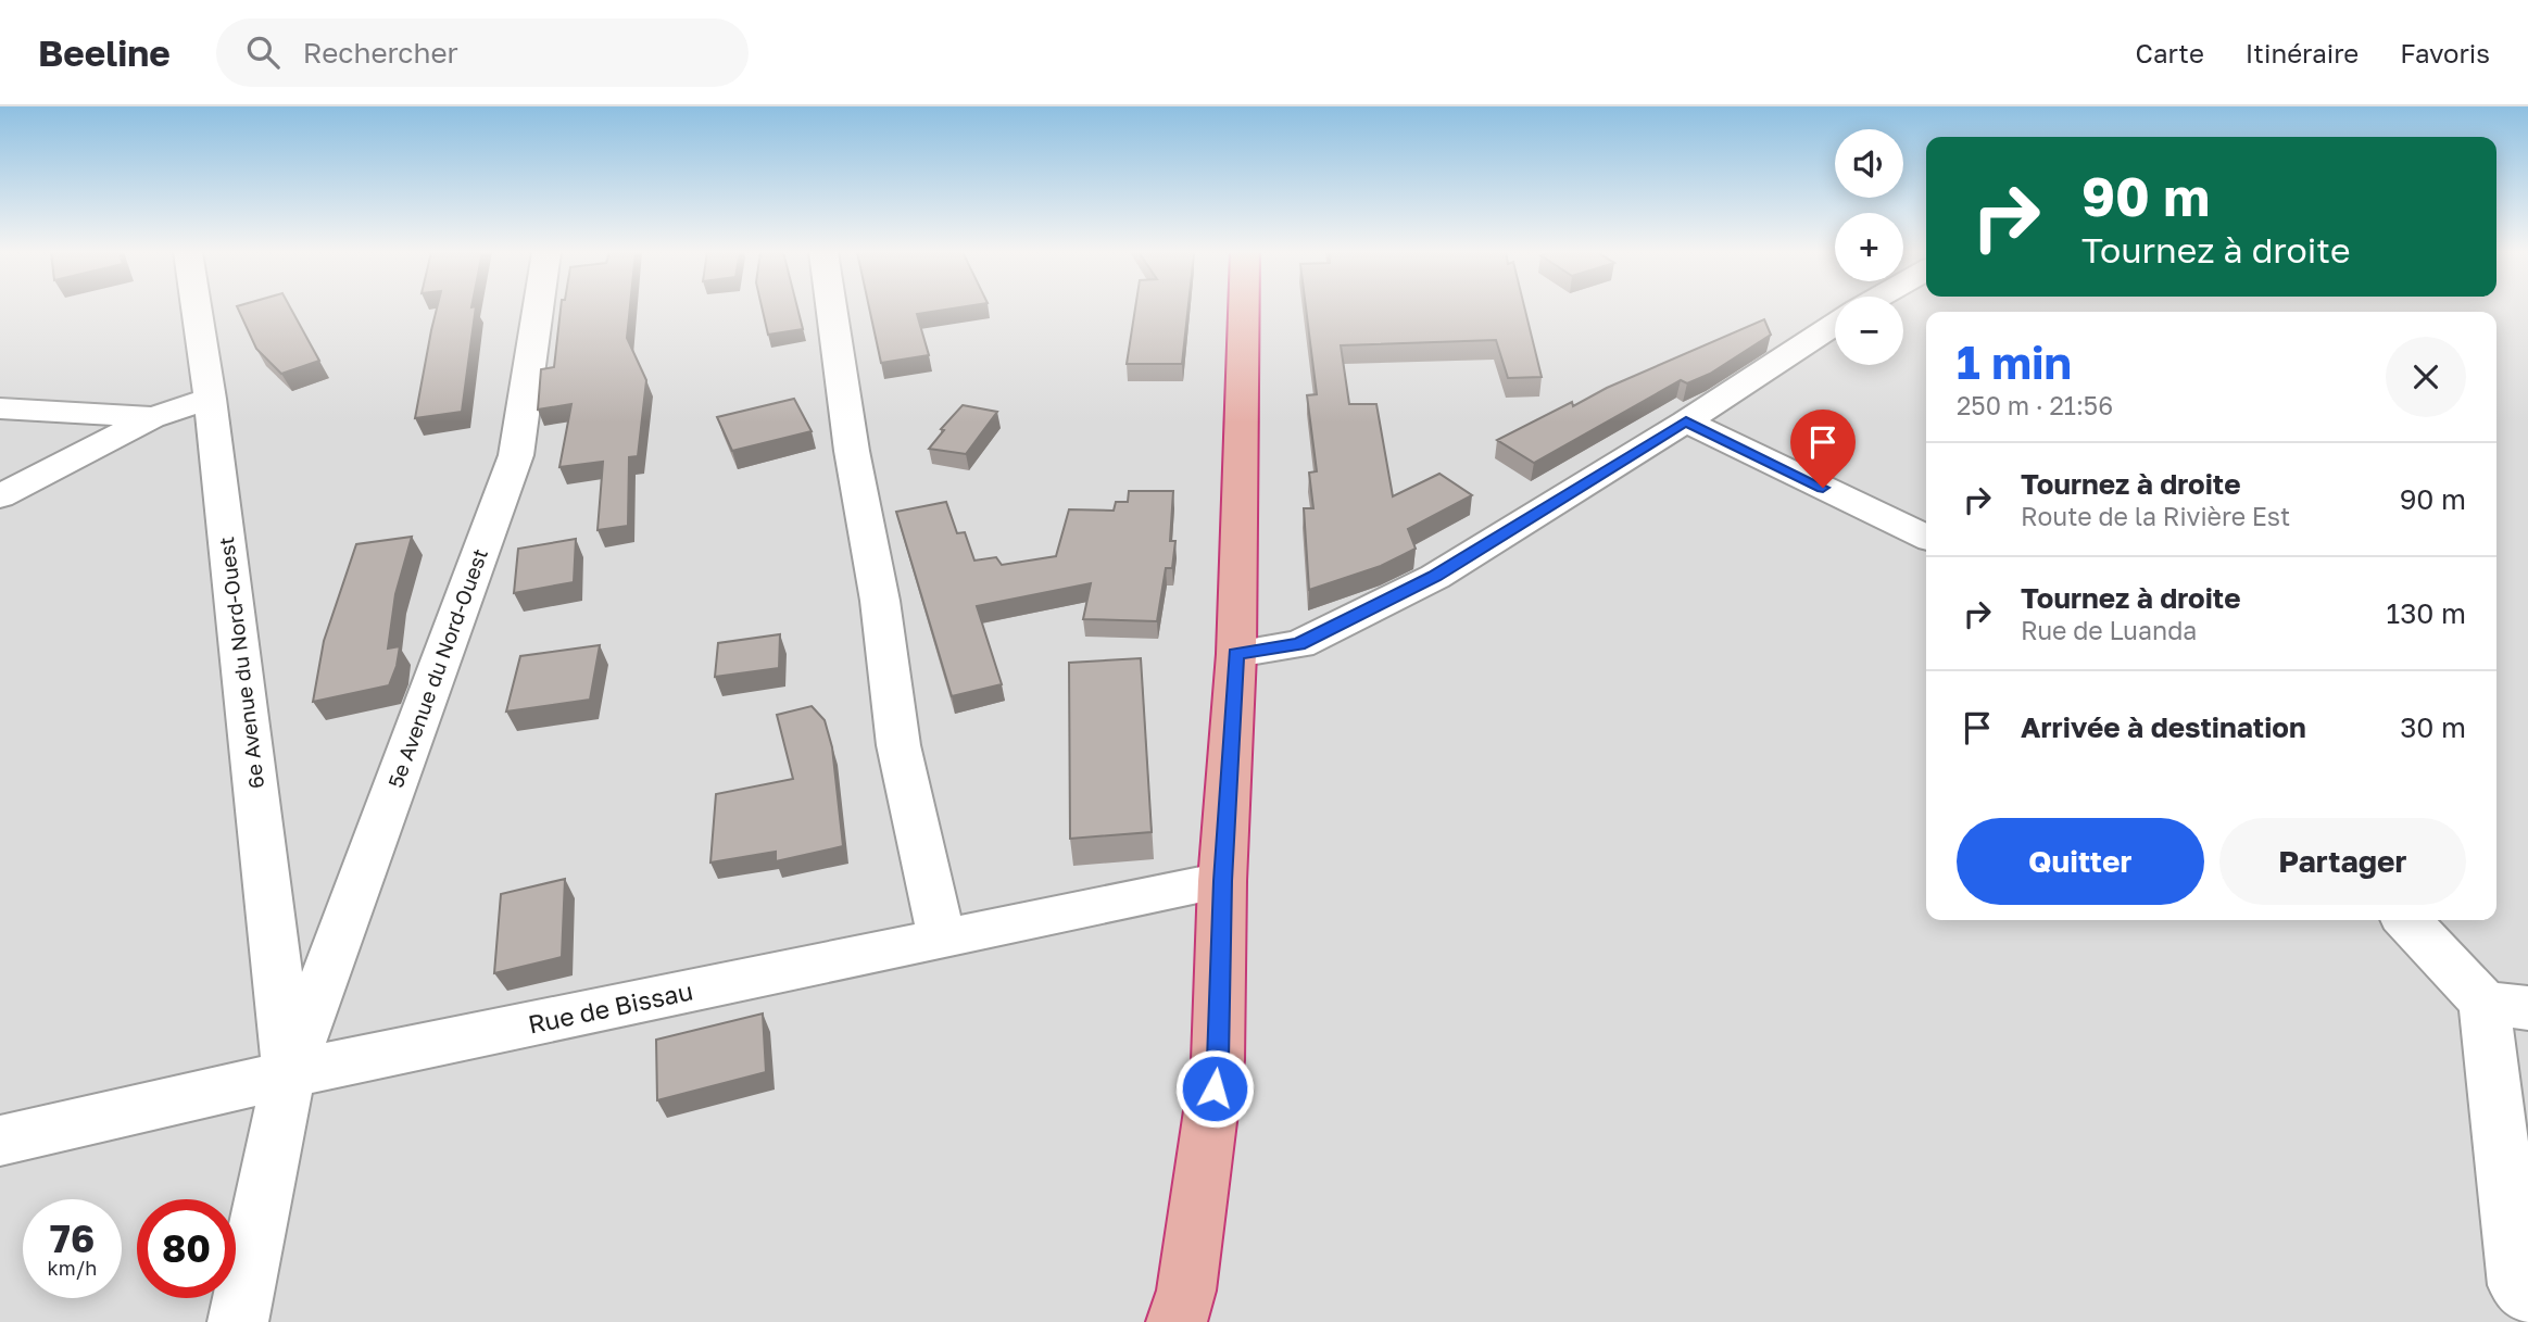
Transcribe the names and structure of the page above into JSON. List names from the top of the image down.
{
  "streets": {
    "street": ["6e Avenue du Nord-Ouest", "5e Avenue du Nord-Ouest", "Rue de Bissau"]
  },
  "crossings": [
    ["6e Avenue du Nord-Ouest", "5e Avenue du Nord-Ouest"],
    ["6e Avenue du Nord-Ouest", "Rue de Bissau"],
    ["5e Avenue du Nord-Ouest", "Rue de Bissau"]
  ],
  "page": {
    "header": "Beeline",
    "search": "Rechercher",
    "nav": ["Carte", "Itinéraire", "Favoris"],
    "map_buttons": ["+", "−"],
    "turn": ["90 m", "Tournez à droite"],
    "heading": ["1 min", "250 m · 21:56"],
    "list": [
      {
        "name": "Tournez à droite",
        "note": "Route de la Rivière Est",
        "value": "90 m"
      },
      {
        "name": "Tournez à droite",
        "note": "Rue de Luanda",
        "value": "130 m"
      },
      {
        "name": "Arrivée à destination",
        "value": "30 m"
      }
    ],
    "buttons": ["Quitter", "Partager"],
    "speed": "76 km/h",
    "limit": "80"
  }
}
